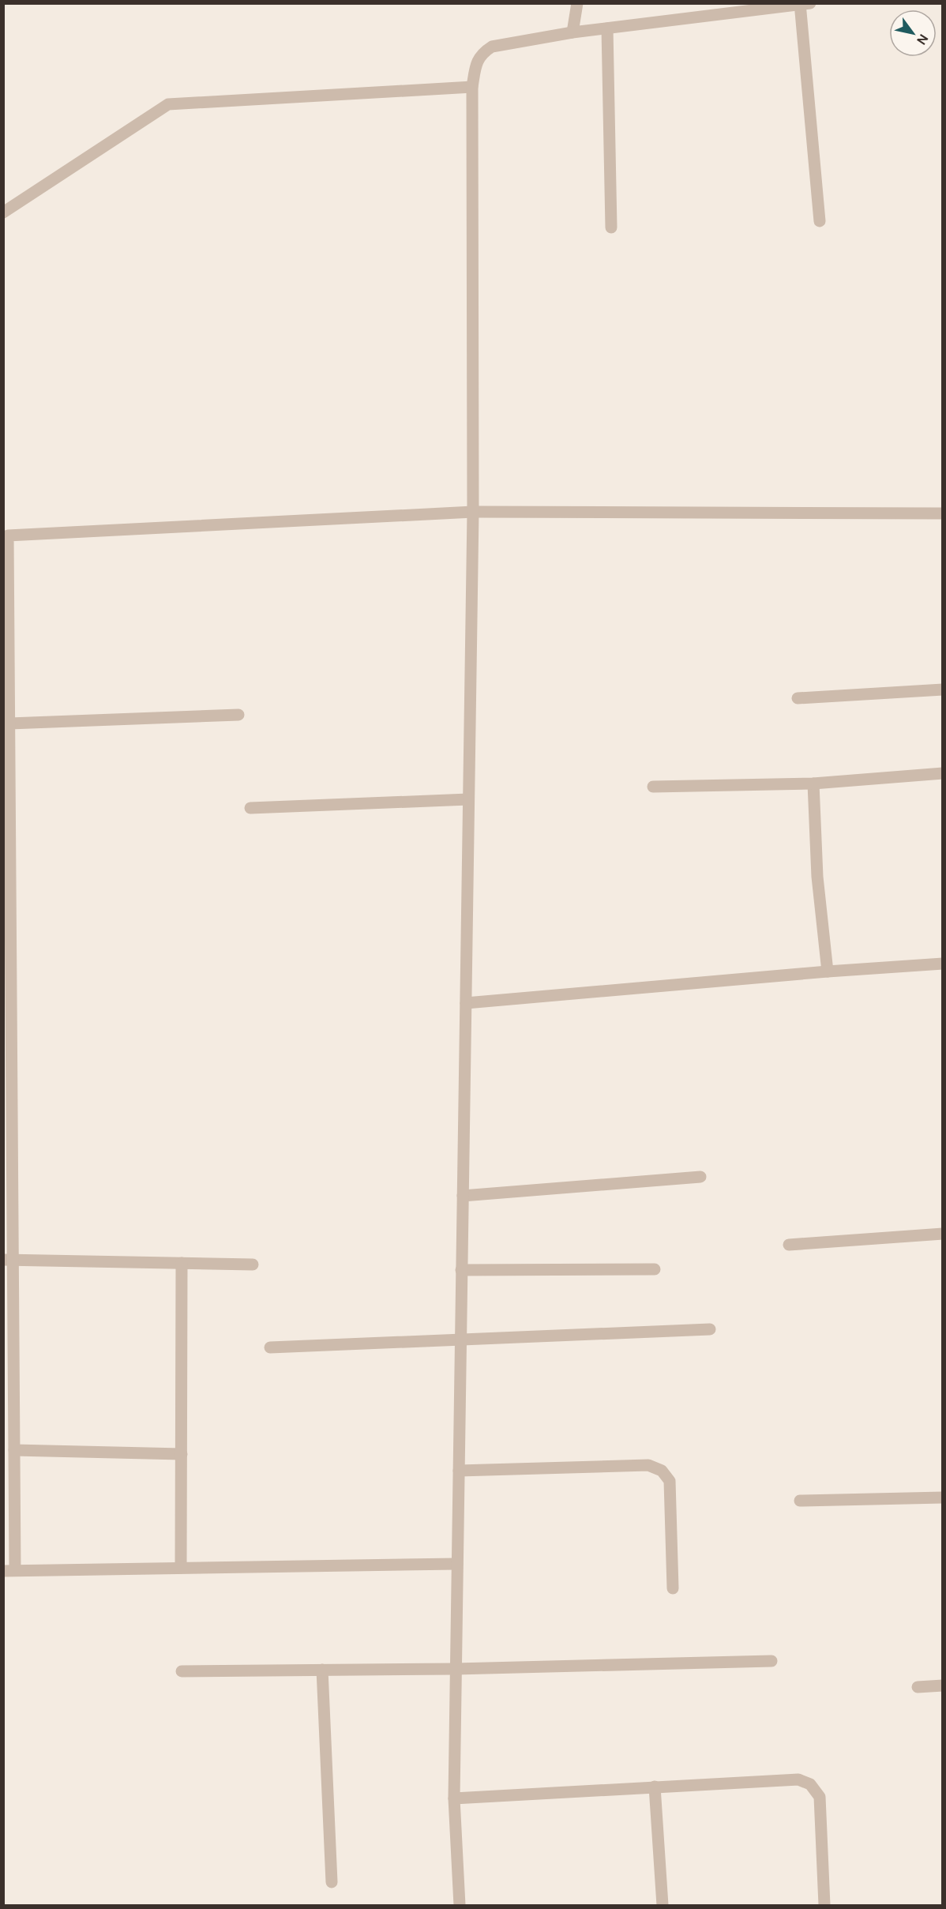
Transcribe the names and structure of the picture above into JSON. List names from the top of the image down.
{
  "north": "bottom right"
}
